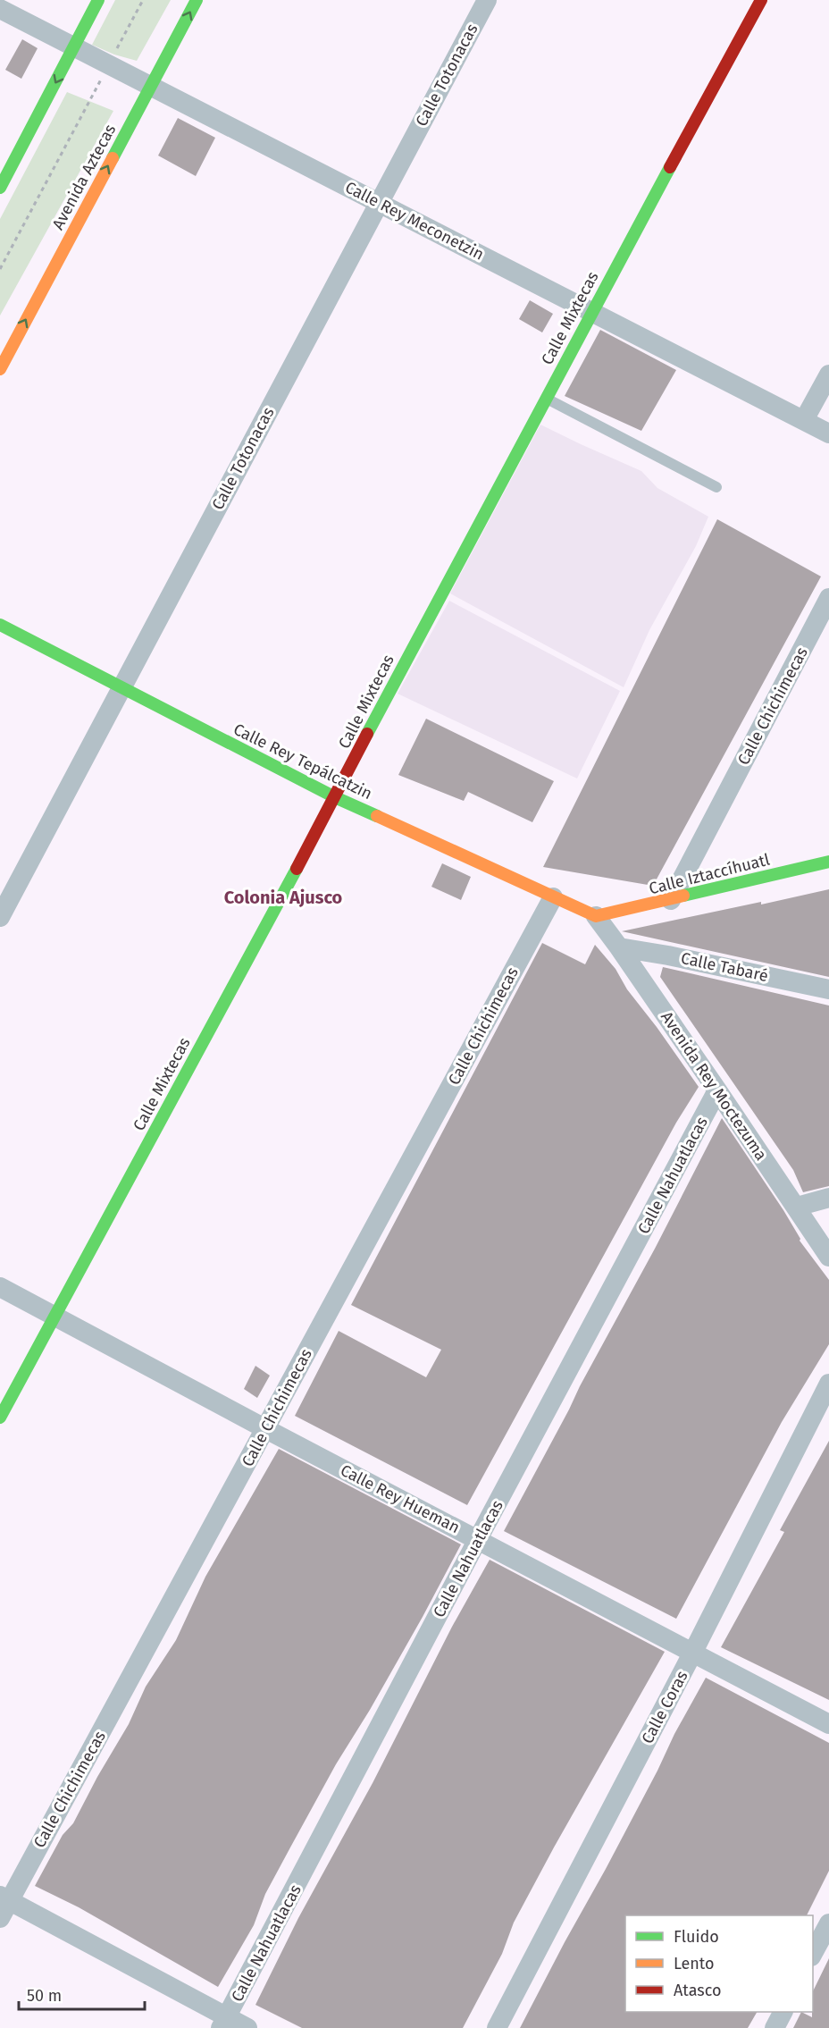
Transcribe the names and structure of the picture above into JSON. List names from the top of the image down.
{
  "streets": {
    "street": [
      "Calle Totonacas",
      "Avenida Aztecas",
      "Calle Rey Meconetzin",
      "Calle Mixtecas",
      "Calle Chichimecas",
      "Calle Rey Tepálcatzin",
      "Calle Iztaccíhuatl",
      "Calle Tabaré",
      "Avenida Rey Moctezuma",
      "Calle Nahuatlacas",
      "Calle Rey Hueman",
      "Calle Coras"
    ]
  },
  "crossings": [
    ["Calle Totonacas", "Calle Rey Meconetzin"],
    ["Calle Totonacas", "Calle Rey Tepálcatzin"],
    ["Avenida Aztecas", "Calle Rey Meconetzin"],
    ["Calle Rey Meconetzin", "Calle Mixtecas"],
    ["Calle Mixtecas", "Calle Rey Tepálcatzin"],
    ["Calle Mixtecas", "Calle Rey Hueman"],
    ["Calle Chichimecas", "Calle Rey Tepálcatzin"],
    ["Calle Chichimecas", "Calle Iztaccíhuatl"],
    ["Calle Chichimecas", "Calle Rey Hueman"],
    ["Calle Rey Tepálcatzin", "Calle Iztaccíhuatl"],
    ["Calle Rey Tepálcatzin", "Avenida Rey Moctezuma"],
    ["Calle Iztaccíhuatl", "Avenida Rey Moctezuma"],
    ["Calle Tabaré", "Avenida Rey Moctezuma"],
    ["Avenida Rey Moctezuma", "Calle Nahuatlacas"],
    ["Calle Nahuatlacas", "Calle Rey Hueman"],
    ["Calle Rey Hueman", "Calle Coras"]
  ],
  "districts": ["Colonia Ajusco"],
  "legend": ["Fluido", "Lento", "Atasco"],
  "scale_bar": "50 m"
}
